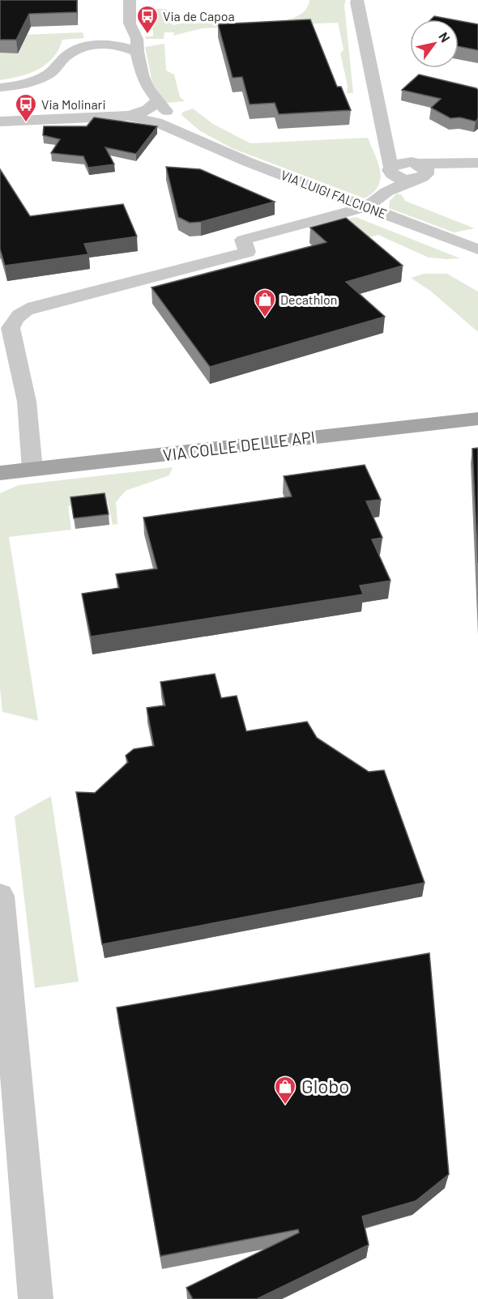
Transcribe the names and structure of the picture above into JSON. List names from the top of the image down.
{
  "streets": {
    "main road": ["VIA COLLE DELLE API"],
    "street": ["VIA LUIGI FALCIONE"]
  },
  "places": {
    "bus stop": ["Via de Capoa", "Via Molinari"],
    "shop": ["Decathlon", "Globo"]
  },
  "north": "top right"
}
